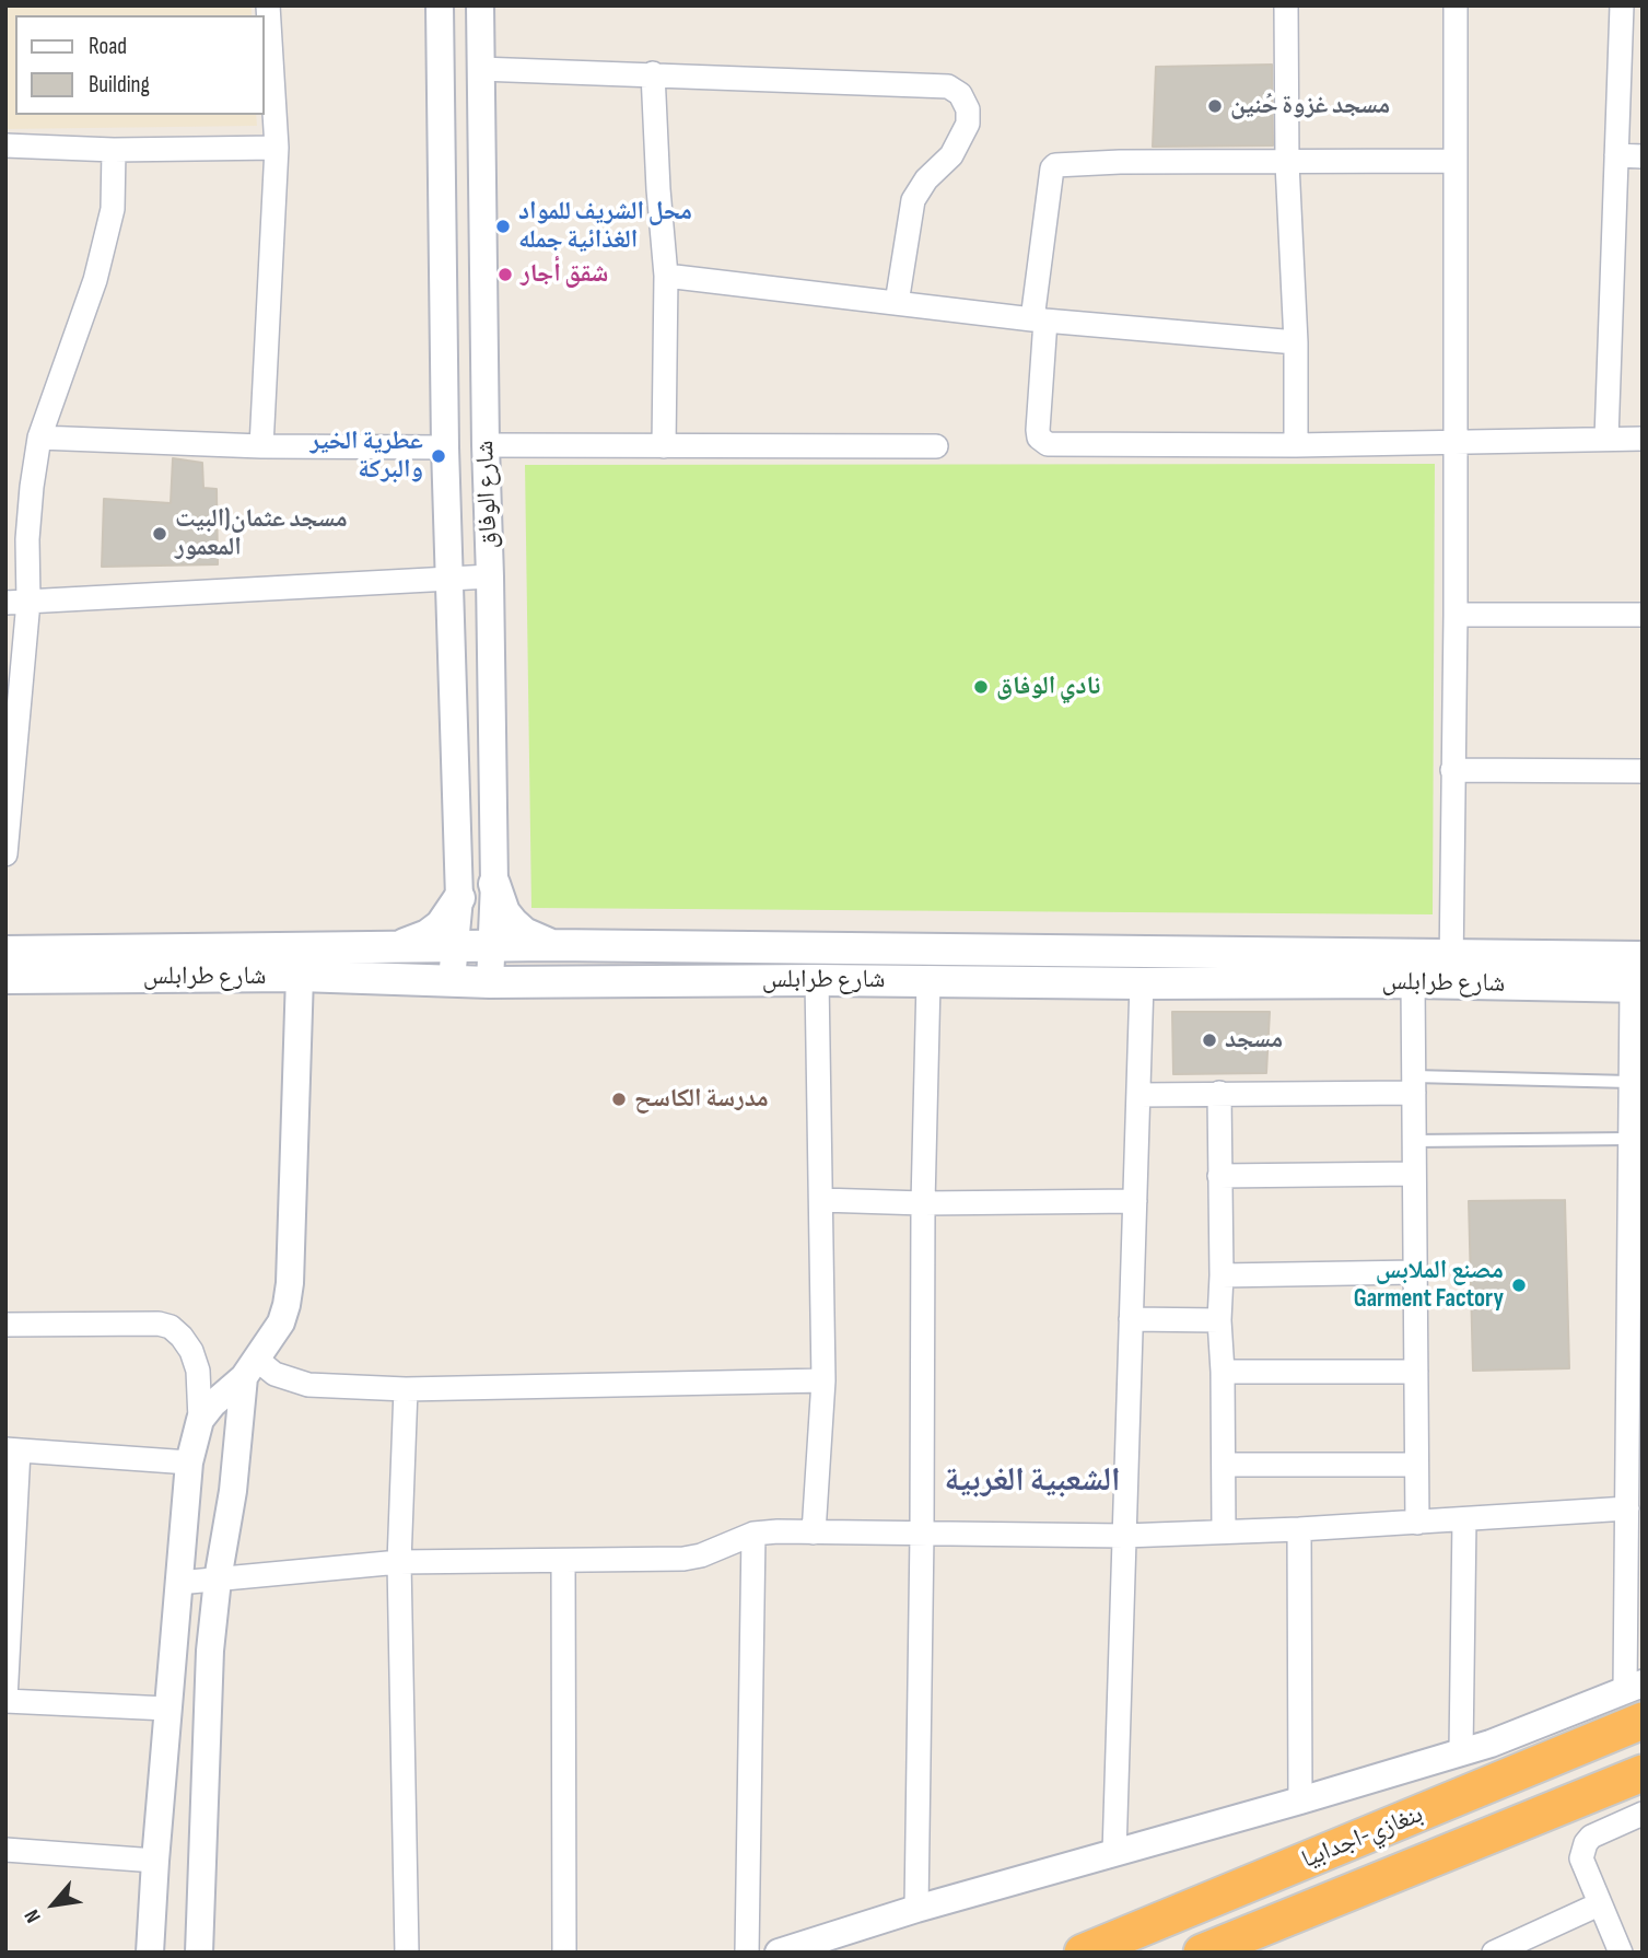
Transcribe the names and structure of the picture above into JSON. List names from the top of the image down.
{
  "streets": {
    "highway": ["بنغازي-اجدابيا"],
    "main road": ["شارع طرابلس"],
    "street": ["شارع الوفاق"]
  },
  "crossings": [
    ["شارع الوفاق", "شارع طرابلس"]
  ],
  "districts": ["الشعبية الغربية"],
  "places": [
    "مسجد غزوة حُنين",
    "محل الشريف للمواد الغذائية جمله",
    "شقق أجار",
    "عطرية الخير والبركة",
    "مسجد عثمان(البيت المعمور",
    "نادي الوفاق",
    "مسجد",
    "مدرسة الكاسح",
    "مصنع الملابس Garment Factory"
  ],
  "legend": ["Road", "Building"],
  "north": "bottom left"
}
